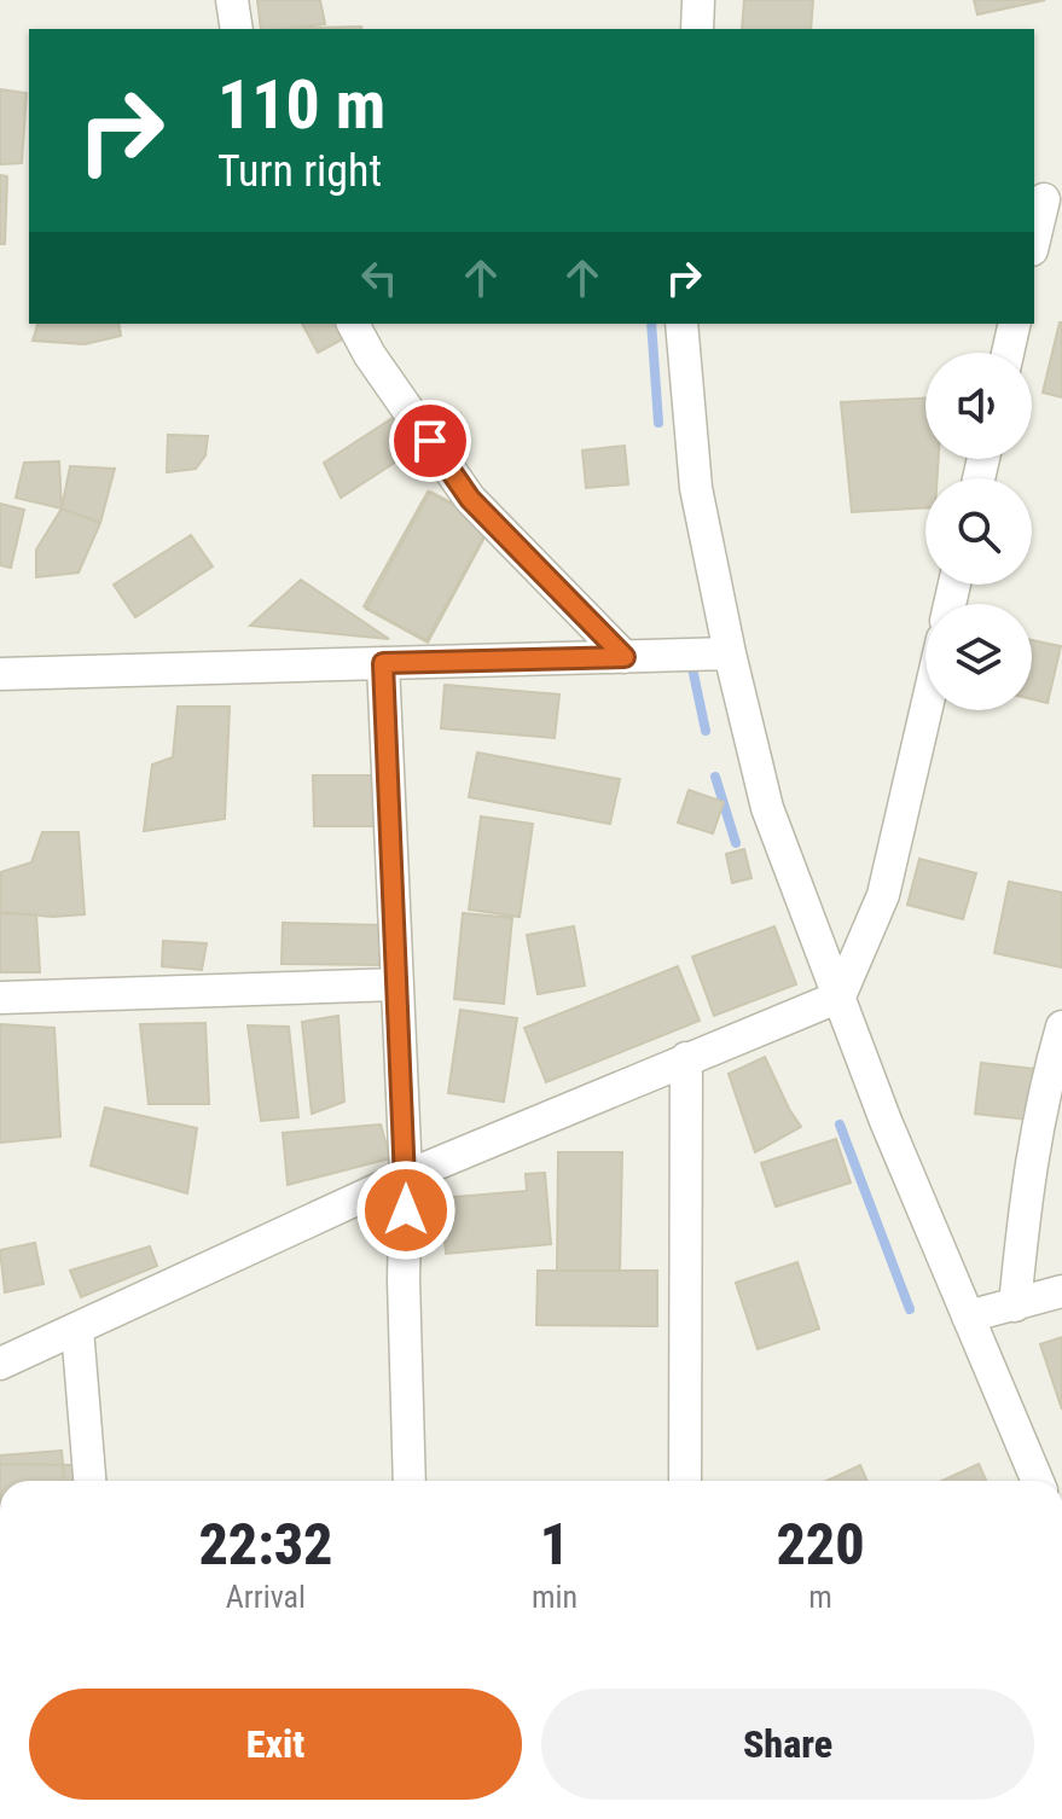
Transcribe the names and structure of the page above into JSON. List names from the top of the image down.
{
  "page": {
    "turn": ["110 m", "Turn right"],
    "eta": [
      "22:32",
      "Arrival",
      "1",
      "min",
      "220",
      "m"
    ],
    "buttons": ["Exit", "Share"]
  }
}
